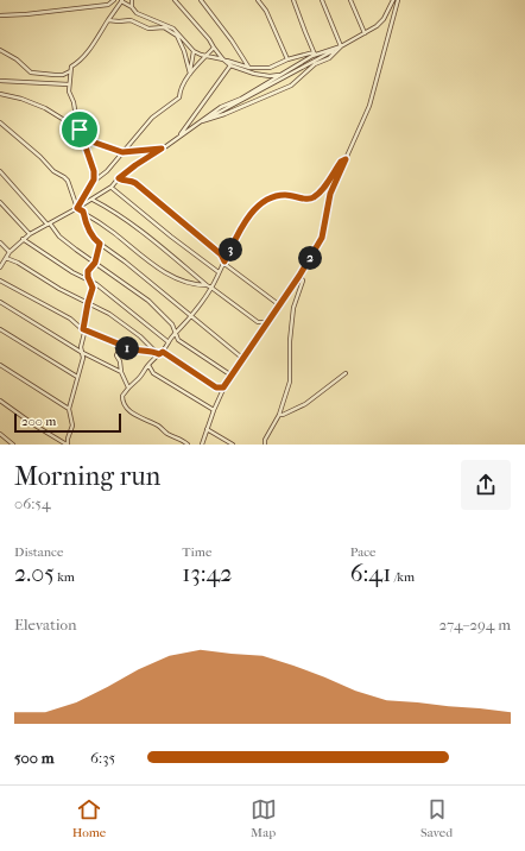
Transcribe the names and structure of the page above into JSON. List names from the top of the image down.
{
  "scale_bar": "200 m",
  "page": {
    "pins": ["3", "2", "1"],
    "scale": "200 m",
    "heading": ["Morning run", "06:54"],
    "stats": [
      ["Distance", "2.05 km"],
      ["Time", "13:42"],
      ["Pace", "6:41 /km"]
    ],
    "chart": ["Elevation", "274–294 m"],
    "list": [
      {
        "name": "500 m",
        "note": "6:35"
      }
    ],
    "tabs": ["Home", "Map", "Saved"]
  }
}
